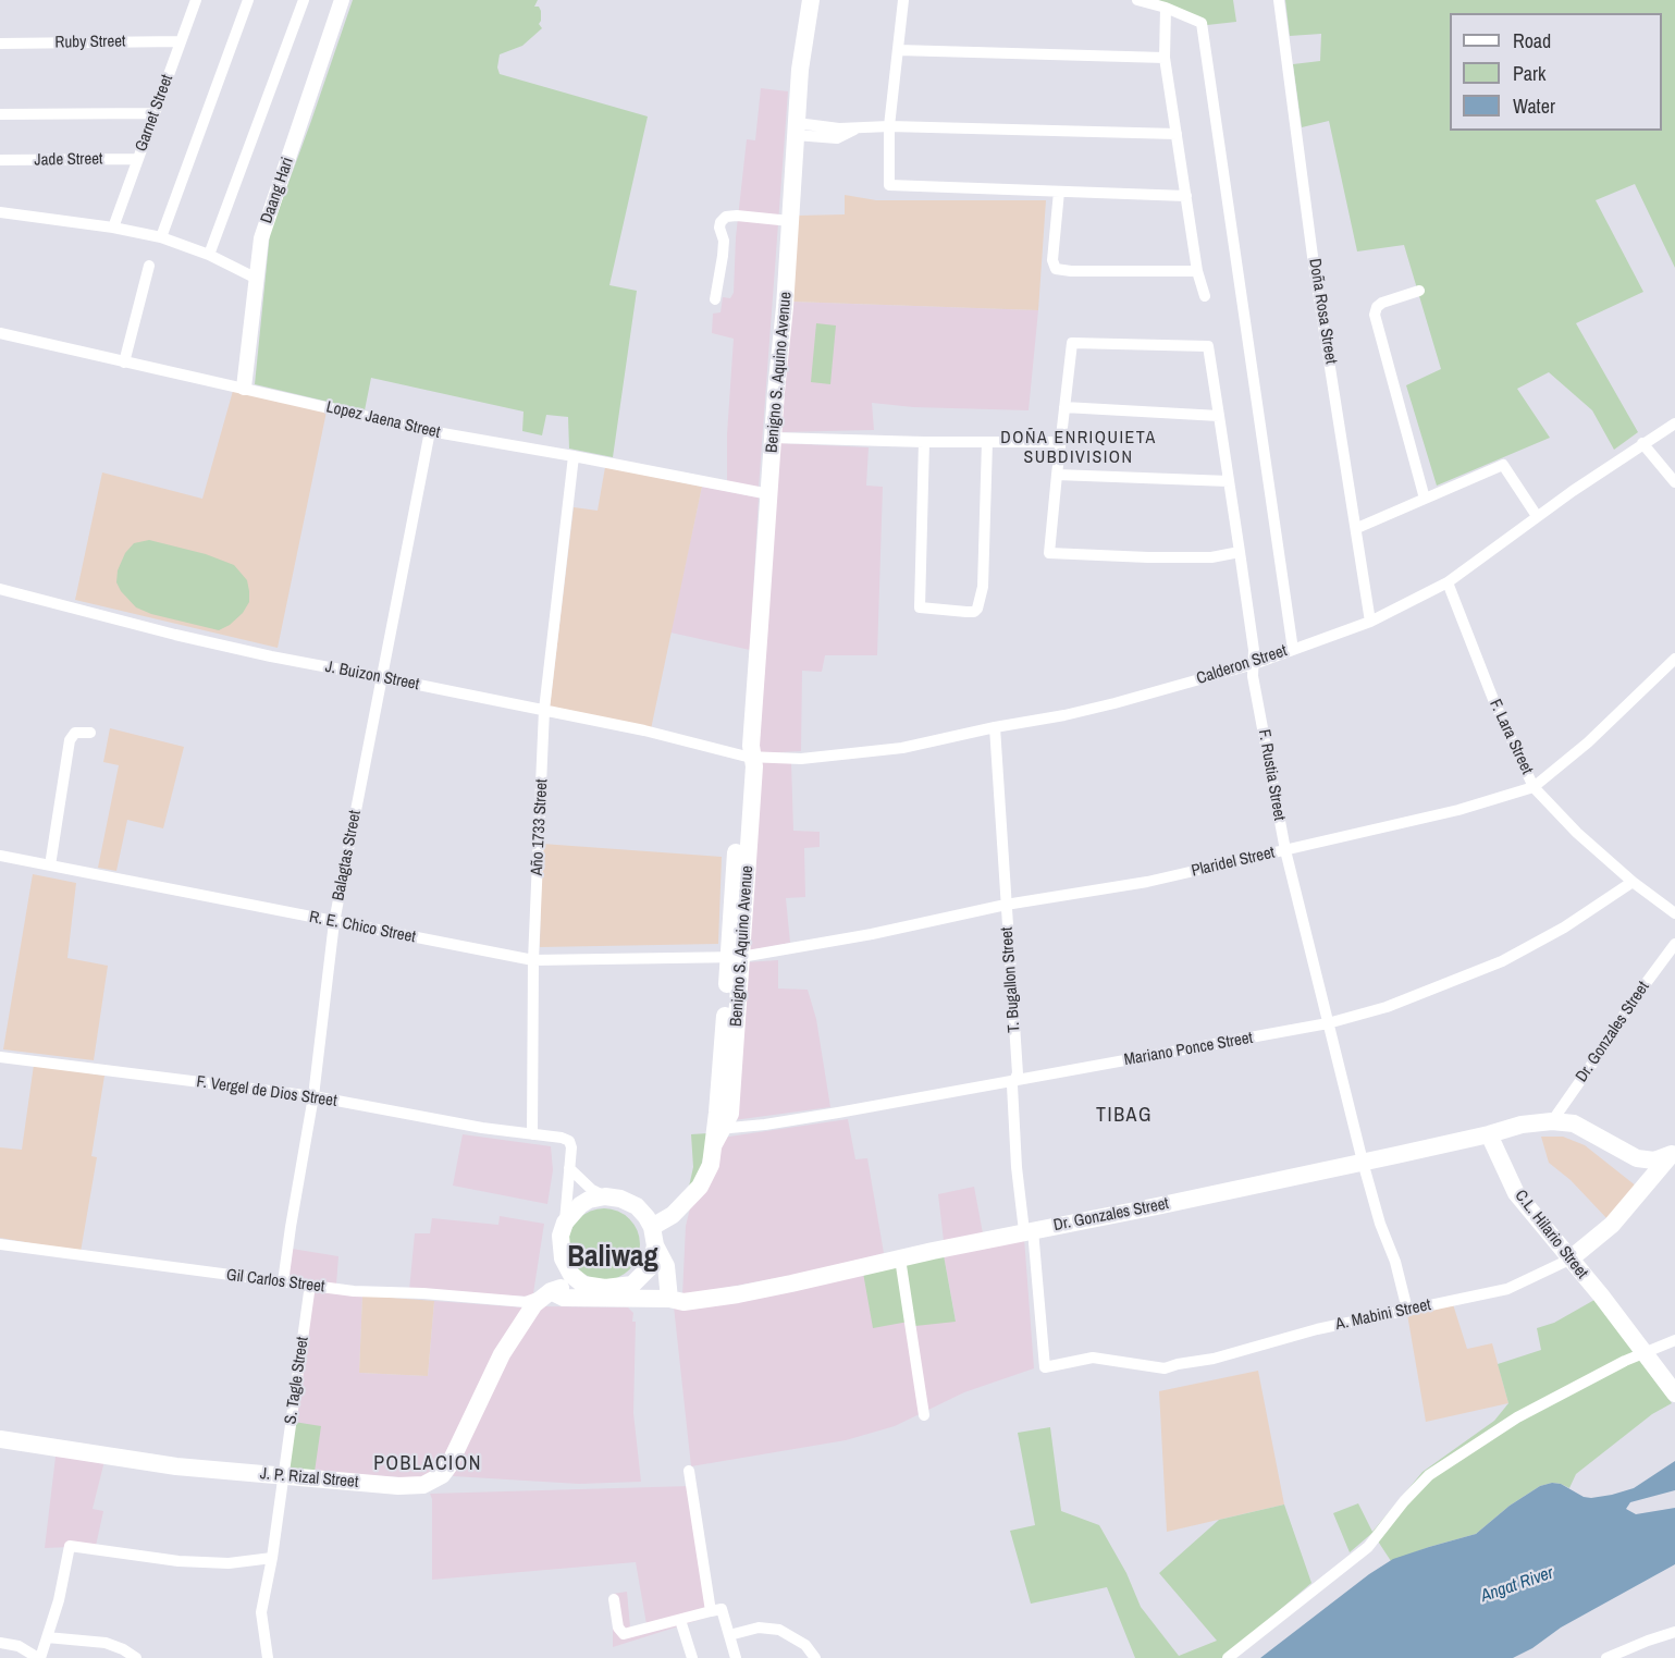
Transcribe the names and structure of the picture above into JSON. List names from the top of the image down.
{
  "streets": {
    "main road": [
      "Benigno S. Aquino Avenue",
      "Dr. Gonzales Street",
      "C.L. Hilario Street",
      "A. Mabini Street",
      "J. P. Rizal Street"
    ],
    "street": [
      "Ruby Street",
      "Garnet Street",
      "Jade Street",
      "Daang Hari",
      "Doña Rosa Street",
      "Lopez Jaena Street",
      "Calderon Street",
      "J. Buizon Street",
      "F. Lara Street",
      "F. Rustia Street",
      "Año 1733 Street",
      "Balagtas Street",
      "Plaridel Street",
      "R. E. Chico Street",
      "T. Bugallon Street",
      "Mariano Ponce Street",
      "F. Vergel de Dios Street",
      "Gil Carlos Street",
      "S. Tagle Street"
    ]
  },
  "crossings": [
    ["Ruby Street", "Garnet Street"],
    ["Garnet Street", "Jade Street"],
    ["Daang Hari", "Lopez Jaena Street"],
    ["Doña Rosa Street", "Calderon Street"],
    ["Benigno S. Aquino Avenue", "Lopez Jaena Street"],
    ["Benigno S. Aquino Avenue", "Calderon Street"],
    ["Benigno S. Aquino Avenue", "J. Buizon Street"],
    ["Benigno S. Aquino Avenue", "Plaridel Street"],
    ["Benigno S. Aquino Avenue", "R. E. Chico Street"],
    ["Benigno S. Aquino Avenue", "Mariano Ponce Street"],
    ["Lopez Jaena Street", "Año 1733 Street"],
    ["Lopez Jaena Street", "Balagtas Street"],
    ["Calderon Street", "J. Buizon Street"],
    ["Calderon Street", "F. Lara Street"],
    ["Calderon Street", "F. Rustia Street"],
    ["Calderon Street", "T. Bugallon Street"],
    ["J. Buizon Street", "Año 1733 Street"],
    ["J. Buizon Street", "Balagtas Street"],
    ["F. Lara Street", "Plaridel Street"],
    ["F. Lara Street", "Mariano Ponce Street"],
    ["F. Rustia Street", "Plaridel Street"],
    ["F. Rustia Street", "Dr. Gonzales Street"],
    ["F. Rustia Street", "Mariano Ponce Street"],
    ["F. Rustia Street", "A. Mabini Street"],
    ["Año 1733 Street", "R. E. Chico Street"],
    ["Año 1733 Street", "F. Vergel de Dios Street"],
    ["Balagtas Street", "R. E. Chico Street"],
    ["Balagtas Street", "F. Vergel de Dios Street"],
    ["Balagtas Street", "Gil Carlos Street"],
    ["Plaridel Street", "R. E. Chico Street"],
    ["Plaridel Street", "T. Bugallon Street"],
    ["T. Bugallon Street", "Dr. Gonzales Street"],
    ["T. Bugallon Street", "Mariano Ponce Street"],
    ["T. Bugallon Street", "A. Mabini Street"],
    ["Dr. Gonzales Street", "C.L. Hilario Street"],
    ["Dr. Gonzales Street", "Gil Carlos Street"],
    ["Dr. Gonzales Street", "A. Mabini Street"],
    ["Dr. Gonzales Street", "J. P. Rizal Street"],
    ["C.L. Hilario Street", "A. Mabini Street"],
    ["Gil Carlos Street", "S. Tagle Street"],
    ["Gil Carlos Street", "J. P. Rizal Street"],
    ["S. Tagle Street", "J. P. Rizal Street"]
  ],
  "districts": [
    "DOÑA ENRIQUIETA SUBDIVISION",
    "TIBAG",
    "Baliwag",
    "POBLACION"
  ],
  "water": ["Angat River"],
  "legend": ["Road", "Park", "Water"]
}
